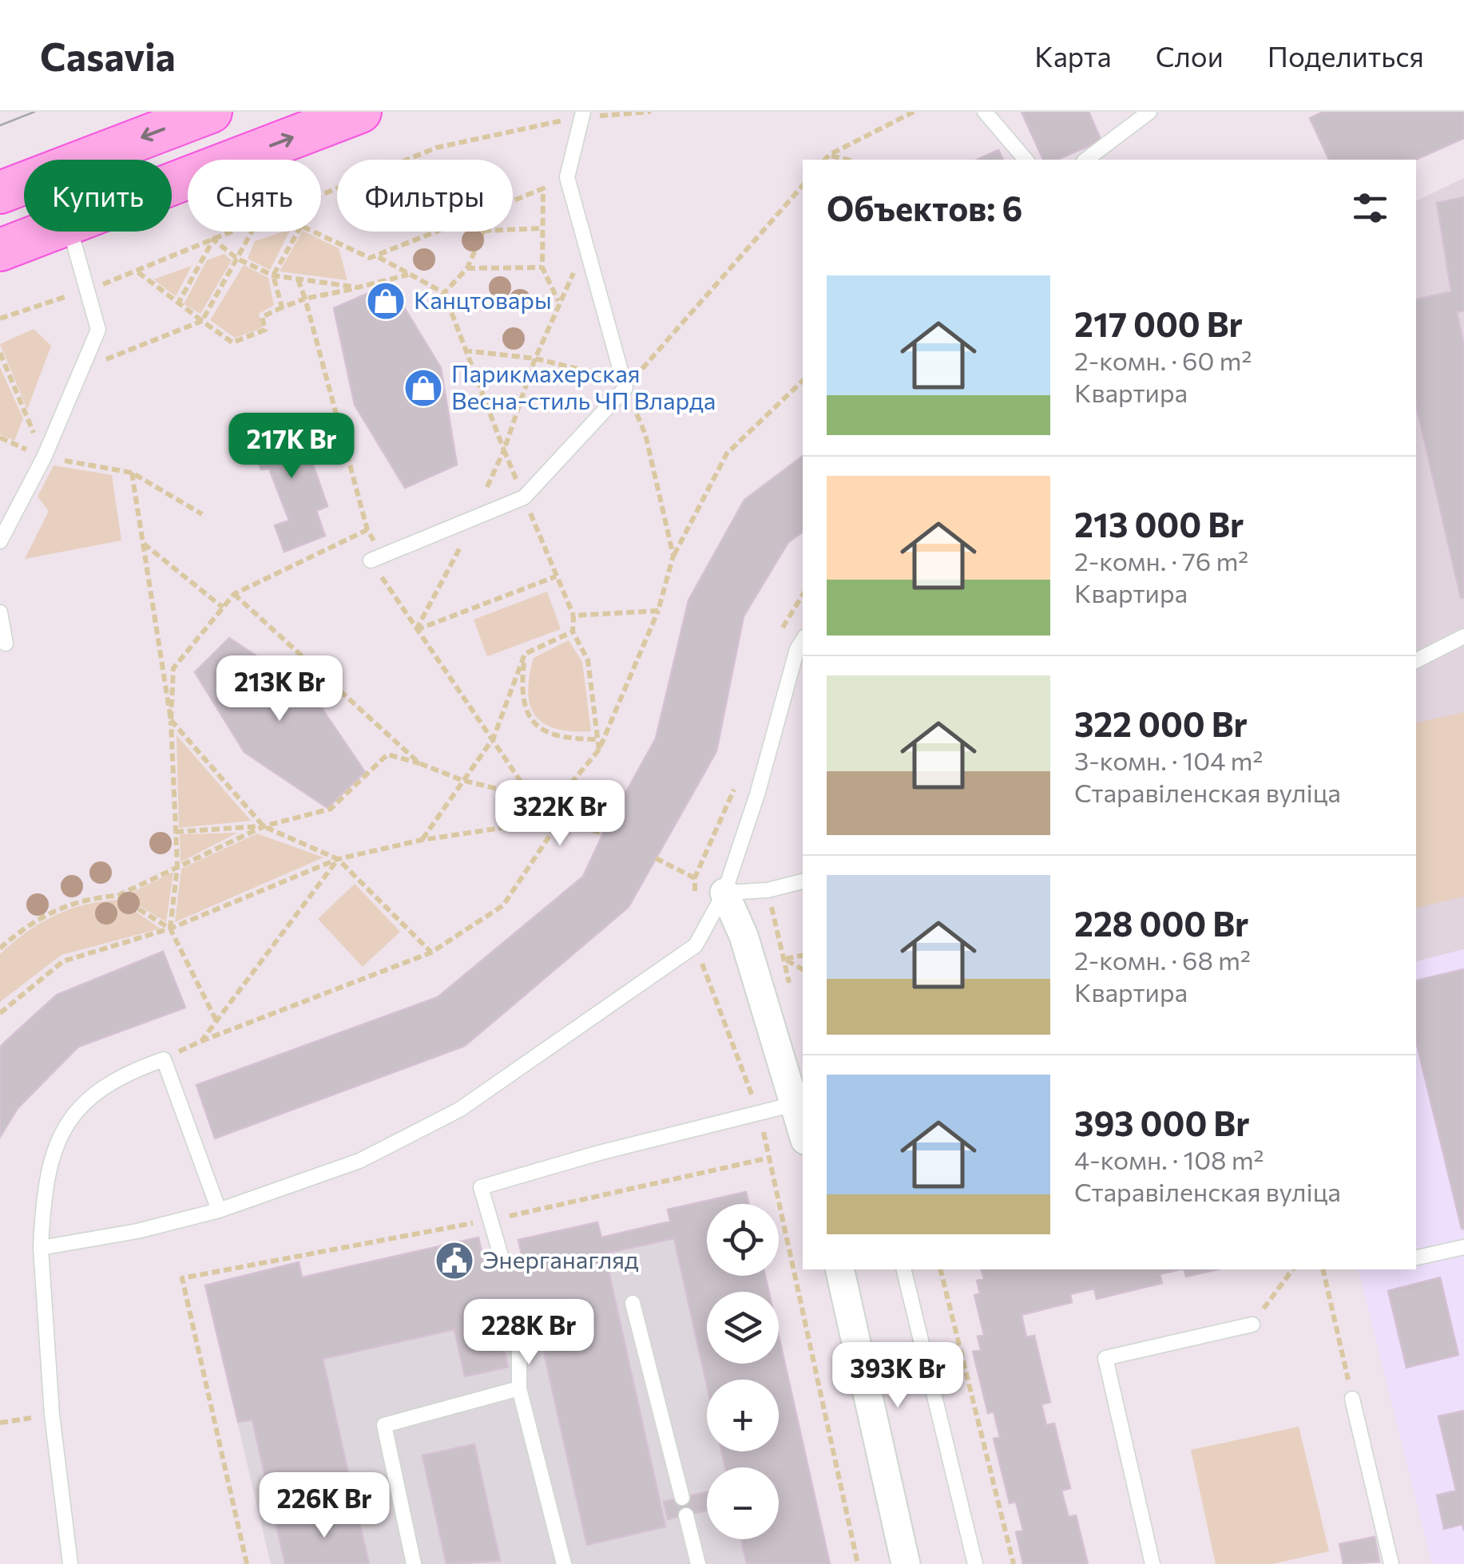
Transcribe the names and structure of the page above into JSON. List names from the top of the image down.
{
  "places": {
    "shop": ["Канцтовары", "Парикмахерская Весна-стиль ЧП Вларда"],
    "public building": ["Энерганагляд"]
  },
  "page": {
    "header": "Casavia",
    "nav": ["Карта", "Слои", "Поделиться"],
    "chip": ["Купить", "Снять", "Фильтры"],
    "heading": "Объектов: 6",
    "list": [
      {
        "name": "217 000 Br",
        "note": "2-комн. · 60 m² · Квартира"
      },
      {
        "name": "213 000 Br",
        "note": "2-комн. · 76 m² · Квартира"
      },
      {
        "name": "322 000 Br",
        "note": "3-комн. · 104 m² · Старавіленская вуліца"
      },
      {
        "name": "228 000 Br",
        "note": "2-комн. · 68 m² · Квартира"
      },
      {
        "name": "393 000 Br",
        "note": "4-комн. · 108 m² · Старавіленская вуліца"
      }
    ],
    "price": [
      "217K Br",
      "213K Br",
      "322K Br",
      "228K Br",
      "393K Br",
      "226K Br"
    ],
    "map_buttons": ["+", "−"]
  }
}
